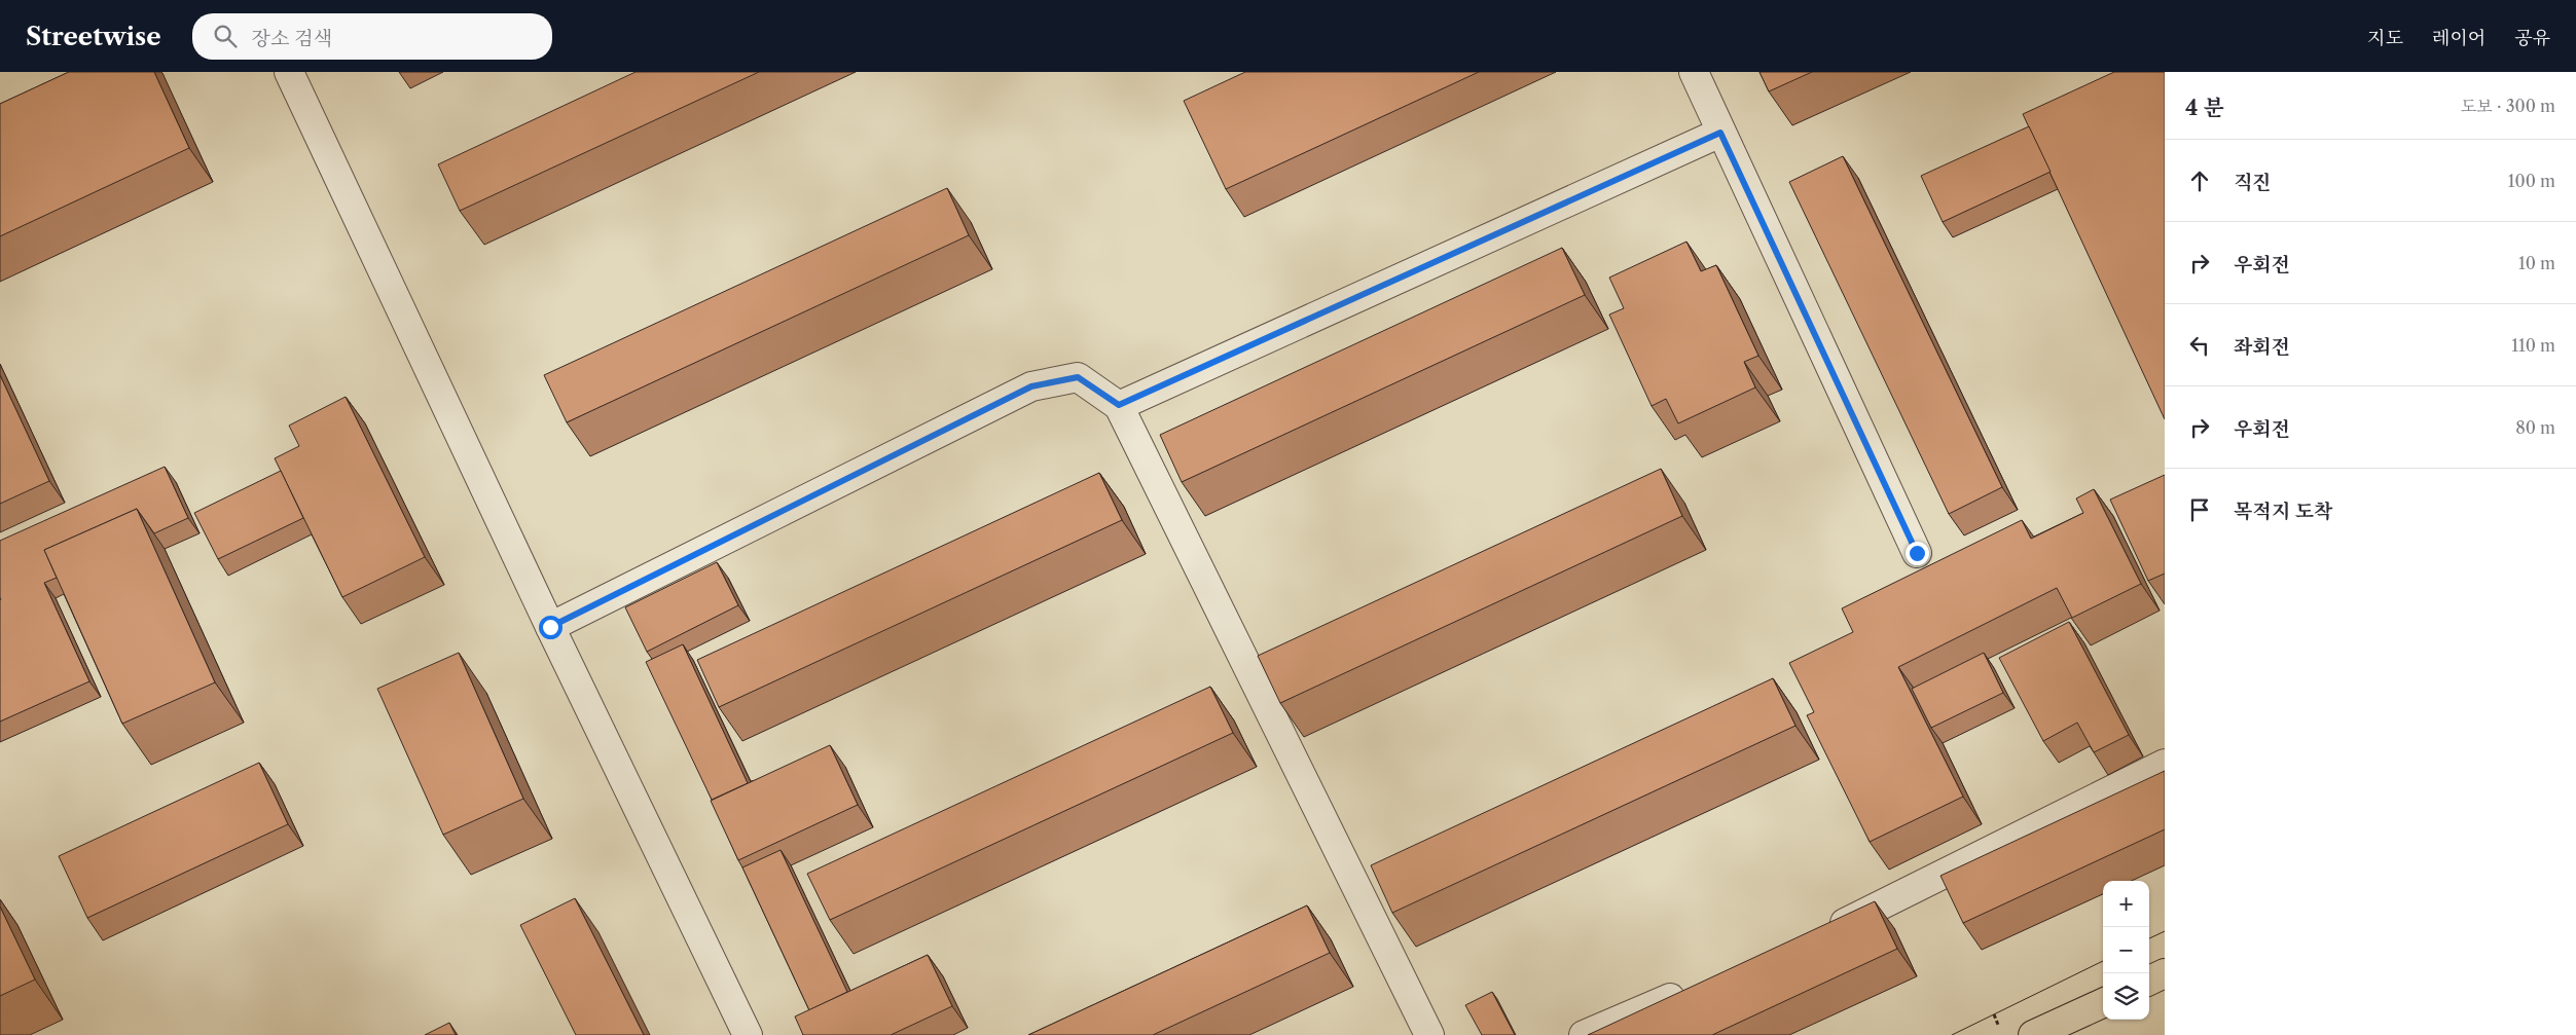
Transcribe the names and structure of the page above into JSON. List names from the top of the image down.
{
  "page": {
    "header": "Streetwise",
    "search": "장소 검색",
    "nav": ["지도", "레이어", "공유"],
    "heading": ["4 분", "도보 · 300 m"],
    "list": [
      ["직진", "100 m"],
      ["우회전", "10 m"],
      ["좌회전", "110 m"],
      ["우회전", "80 m"],
      "목적지 도착"
    ],
    "map_buttons": ["+", "−"]
  }
}
